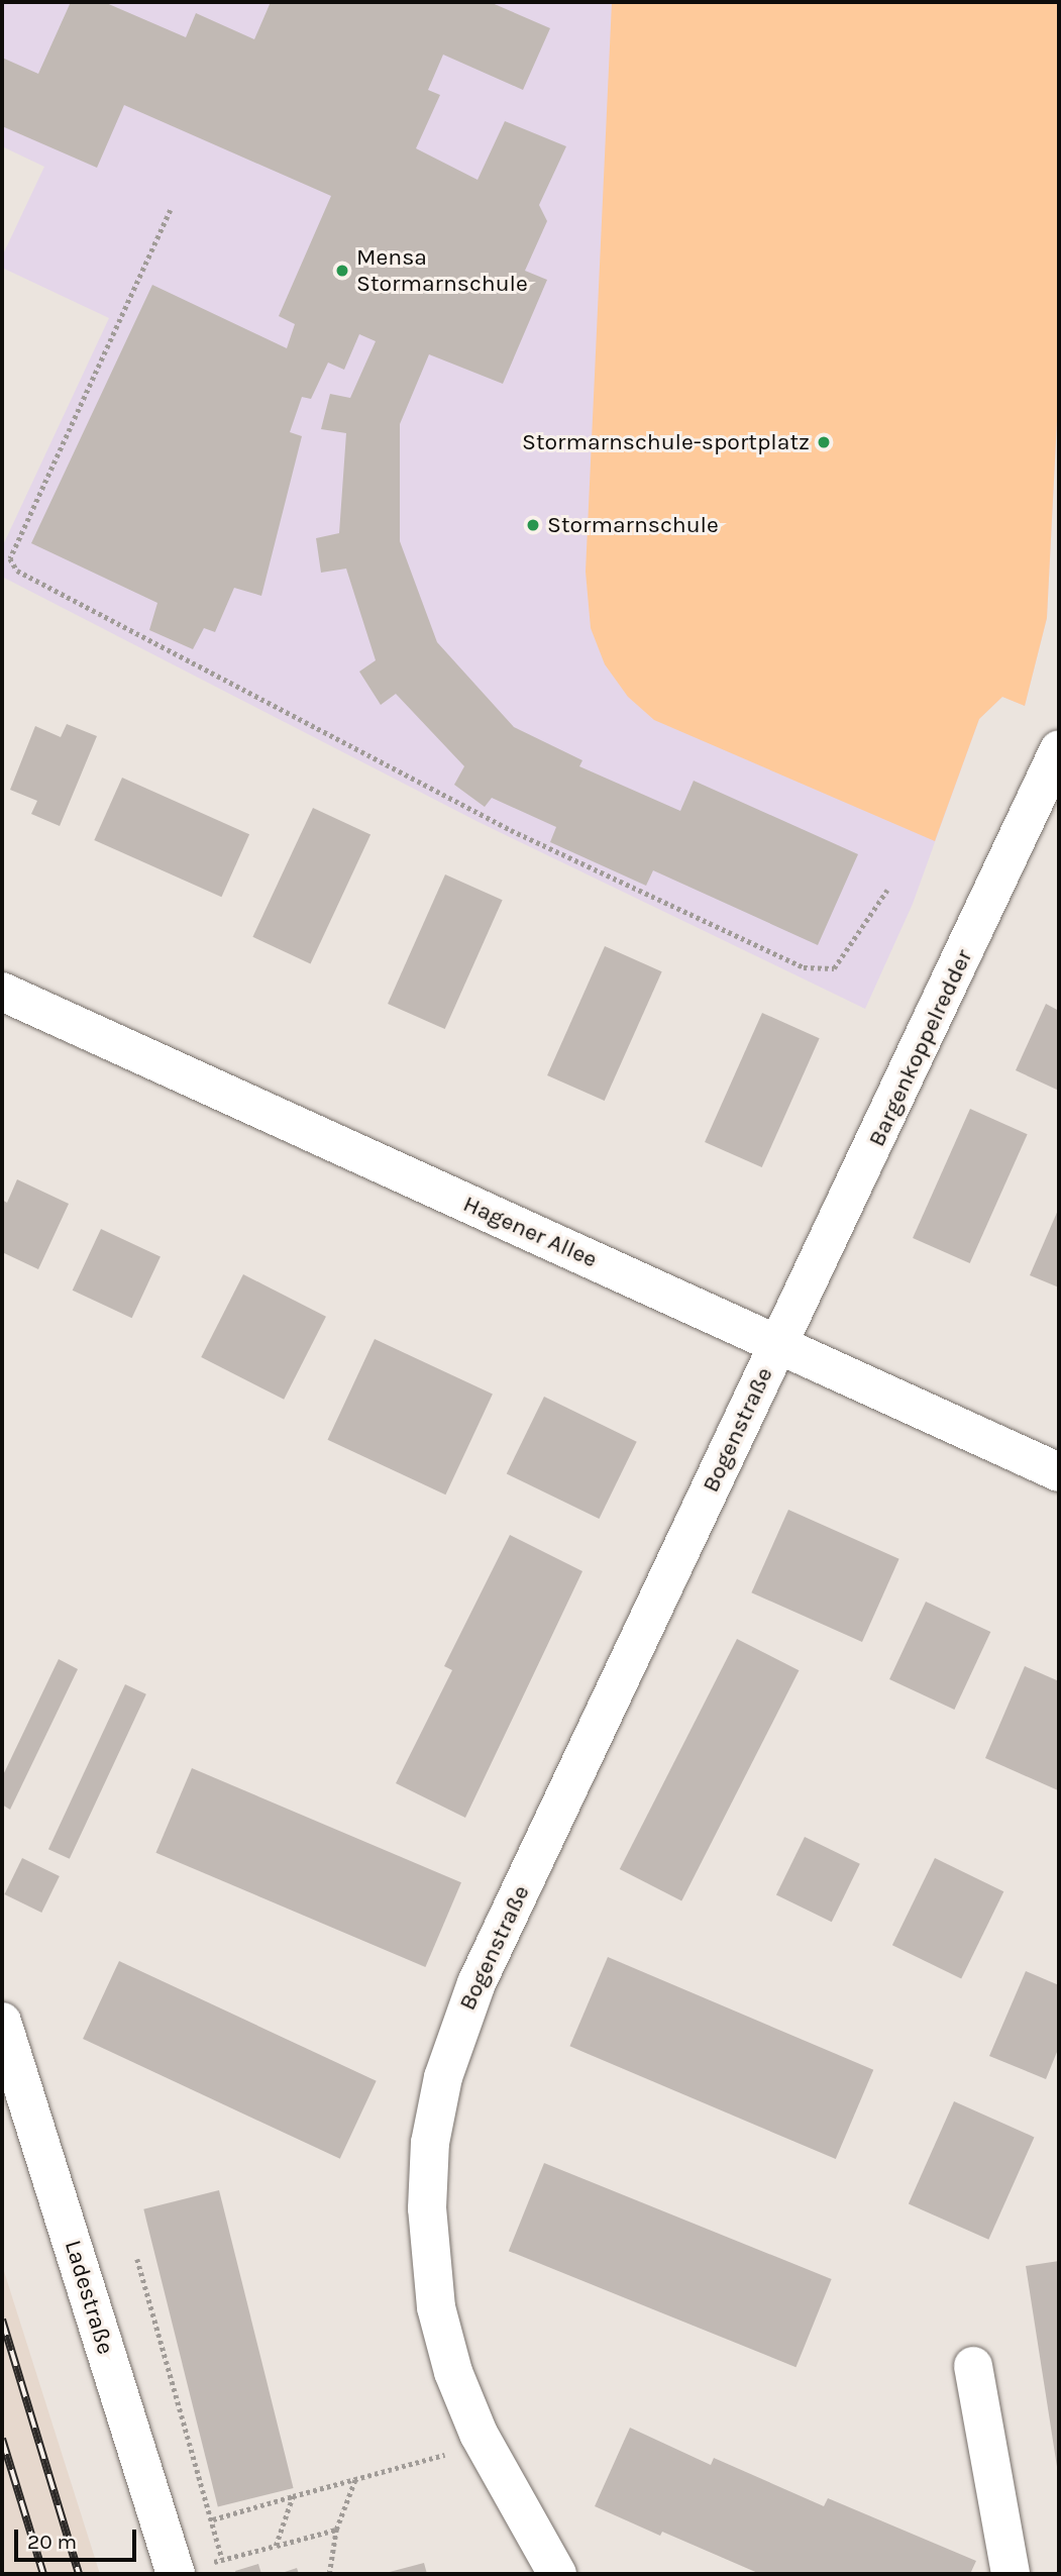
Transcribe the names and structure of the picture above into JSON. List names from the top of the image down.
{
  "streets": {
    "street": [
      "Bargenkoppelredder",
      "Hagener Allee",
      "Bogenstraße",
      "Ladestraße"
    ]
  },
  "crossings": [
    ["Bargenkoppelredder", "Hagener Allee"],
    ["Bargenkoppelredder", "Bogenstraße"],
    ["Hagener Allee", "Bogenstraße"]
  ],
  "places": ["Mensa Stormarnschule", "Stormarnschule-sportplatz", "Stormarnschule"],
  "scale_bar": "20 m"
}
